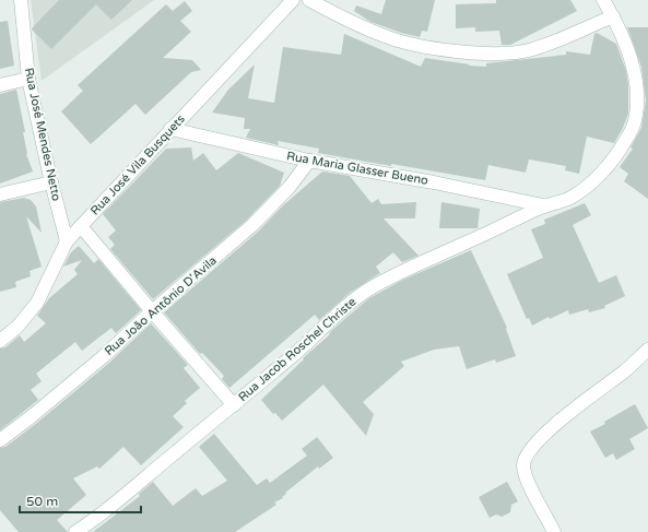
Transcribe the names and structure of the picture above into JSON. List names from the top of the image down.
{
  "streets": {
    "street": [
      "Rua José Mendes Netto",
      "Rua José Vila Busquets",
      "Rua Maria Glasser Bueno",
      "Rua João Antônio D'Avila",
      "Rua Jacob Roschel Christe"
    ]
  },
  "crossings": [
    ["Rua José Mendes Netto", "Rua José Vila Busquets"],
    ["Rua José Vila Busquets", "Rua Maria Glasser Bueno"],
    ["Rua Maria Glasser Bueno", "Rua João Antônio D'Avila"],
    ["Rua Maria Glasser Bueno", "Rua Jacob Roschel Christe"]
  ],
  "scale_bar": "50 m"
}
